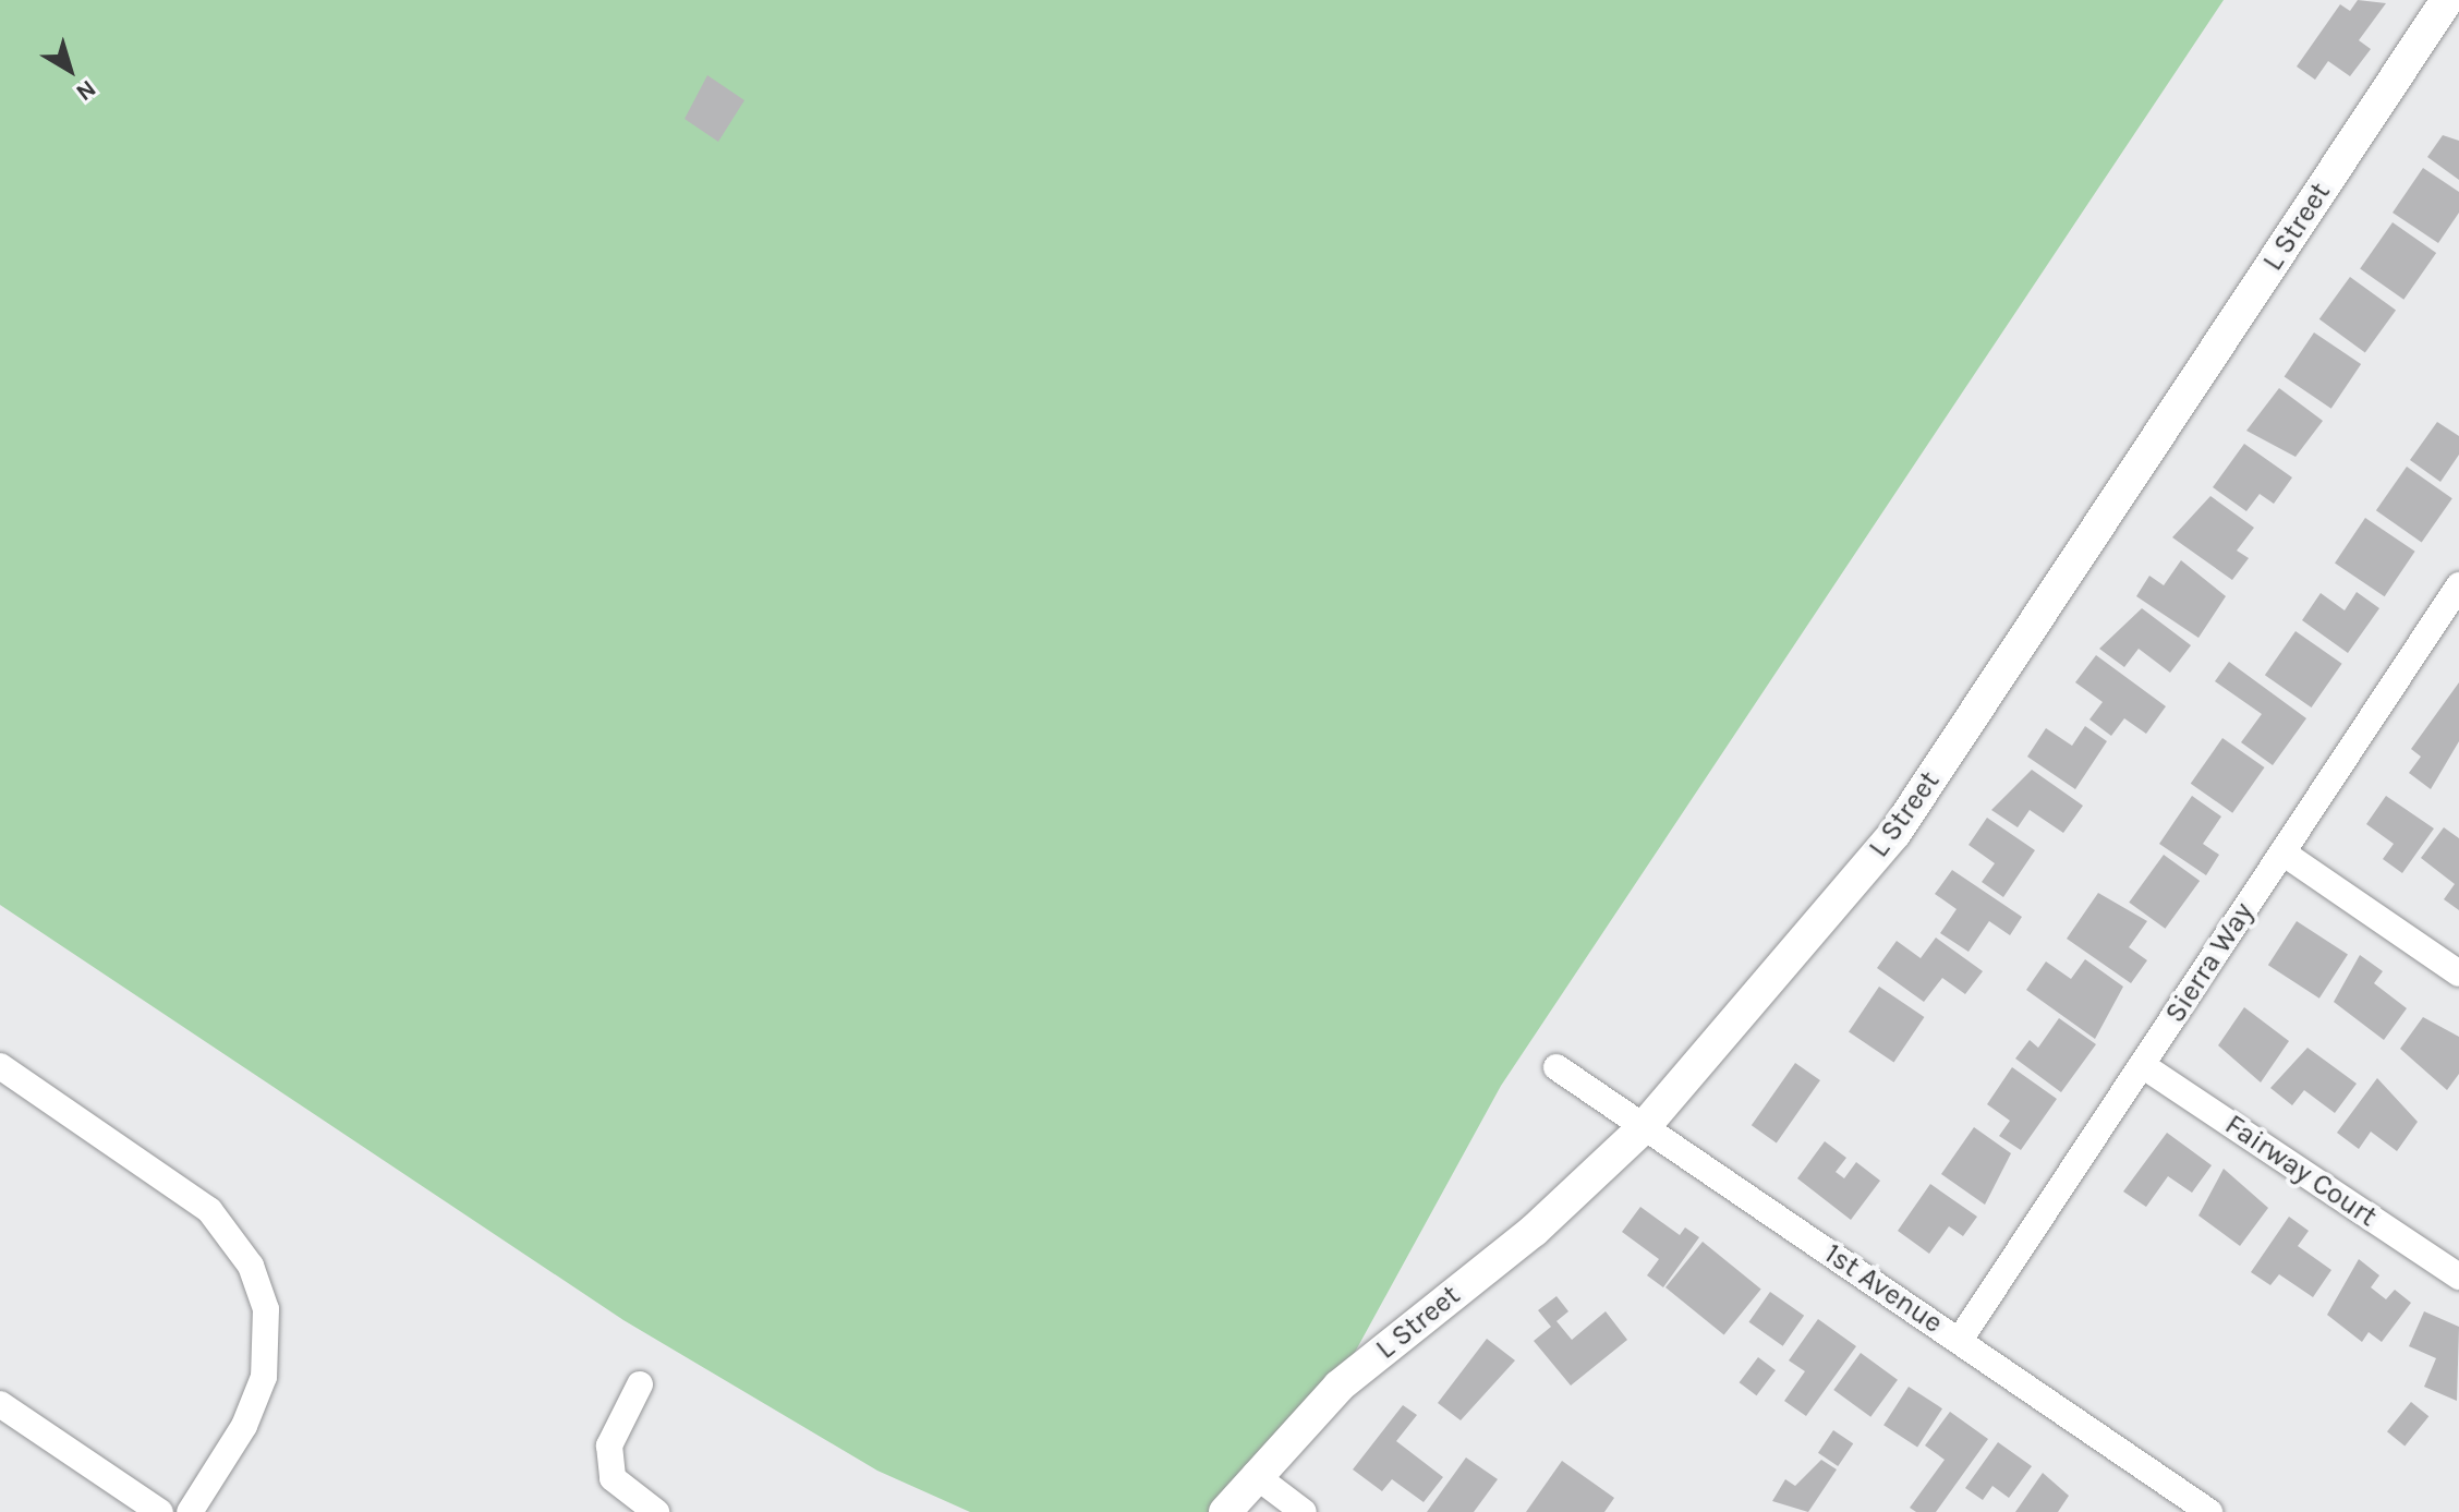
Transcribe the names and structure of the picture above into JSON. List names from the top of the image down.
{
  "streets": {
    "main road": ["L Street"],
    "street": ["Sierra Way", "Fairway Court", "1st Avenue"]
  },
  "crossings": [
    ["L Street", "1st Avenue"],
    ["Sierra Way", "Fairway Court"],
    ["Sierra Way", "1st Avenue"]
  ],
  "north": "bottom right"
}
